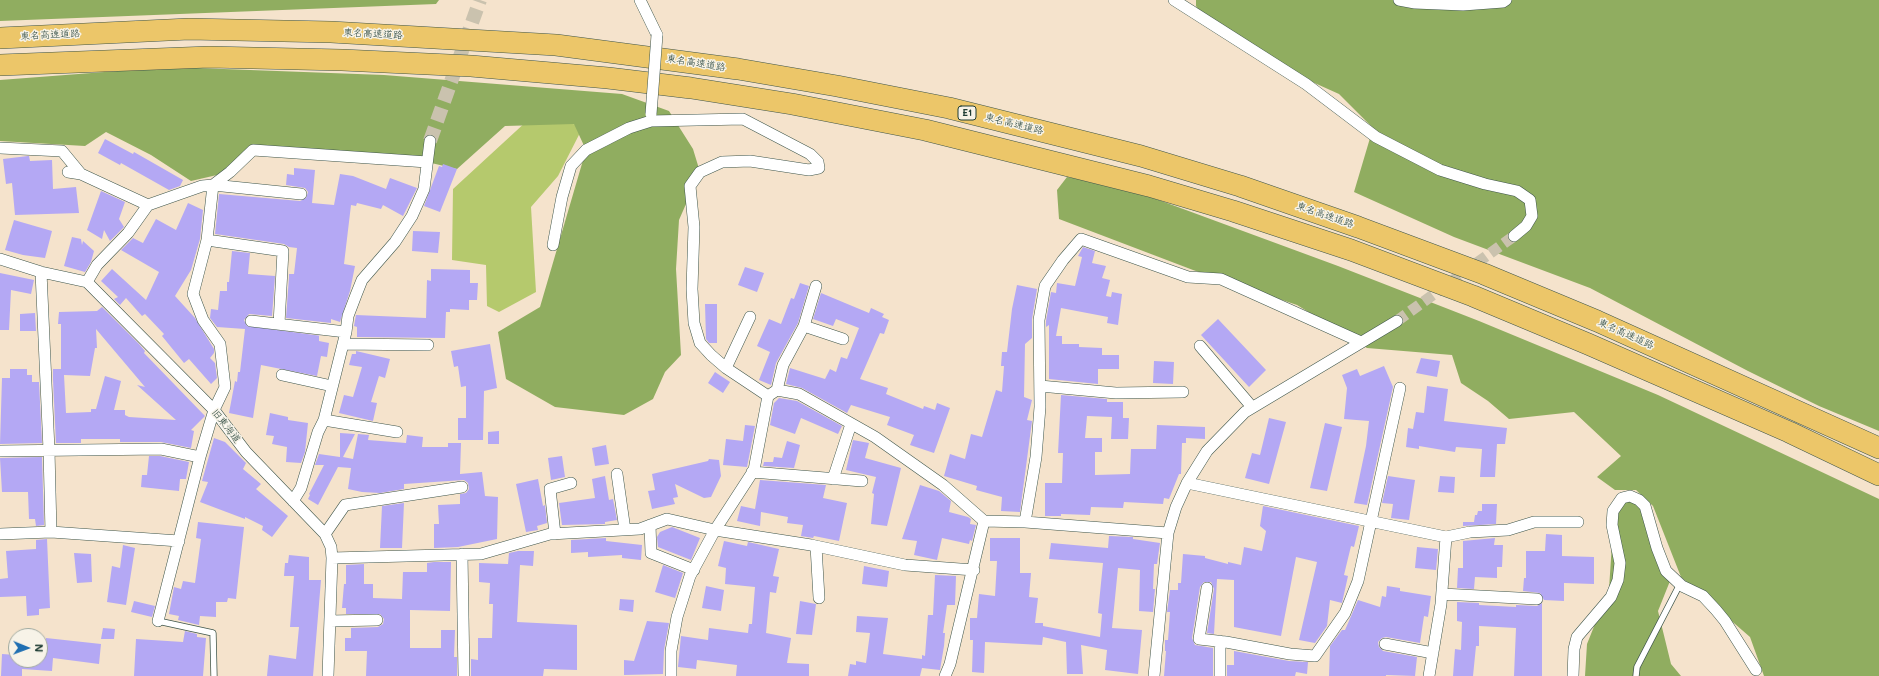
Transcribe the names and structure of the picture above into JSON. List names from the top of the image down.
{
  "streets": {
    "highway": ["東名高速道路", "E1"],
    "street": ["旧東海道"]
  },
  "north": "right"
}
